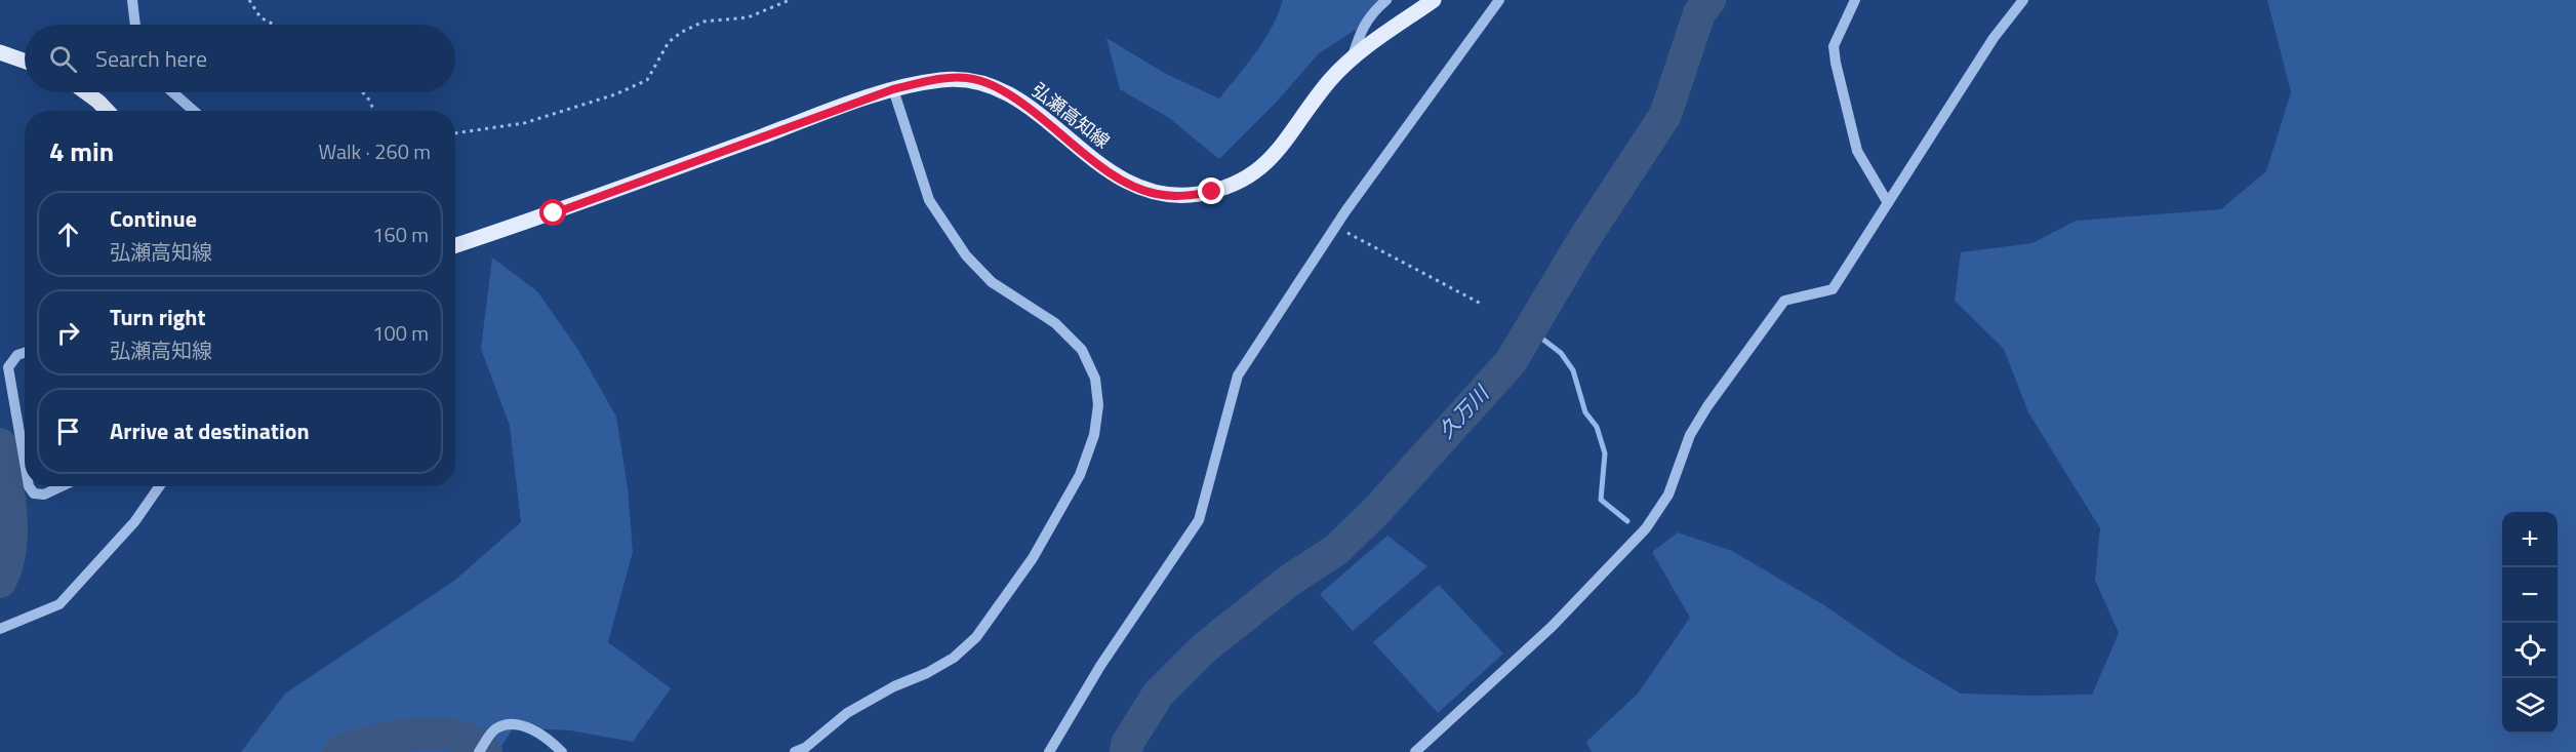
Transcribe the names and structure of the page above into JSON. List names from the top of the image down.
{
  "streets": {
    "main road": ["弘瀬高知線"]
  },
  "water": ["久万川"],
  "page": {
    "search": "Search here",
    "heading": ["4 min", "Walk · 260 m"],
    "list": [
      ["Continue", "弘瀬高知線", "160 m"],
      ["Turn right", "弘瀬高知線", "100 m"],
      "Arrive at destination"
    ],
    "map_buttons": ["+", "−"]
  }
}
